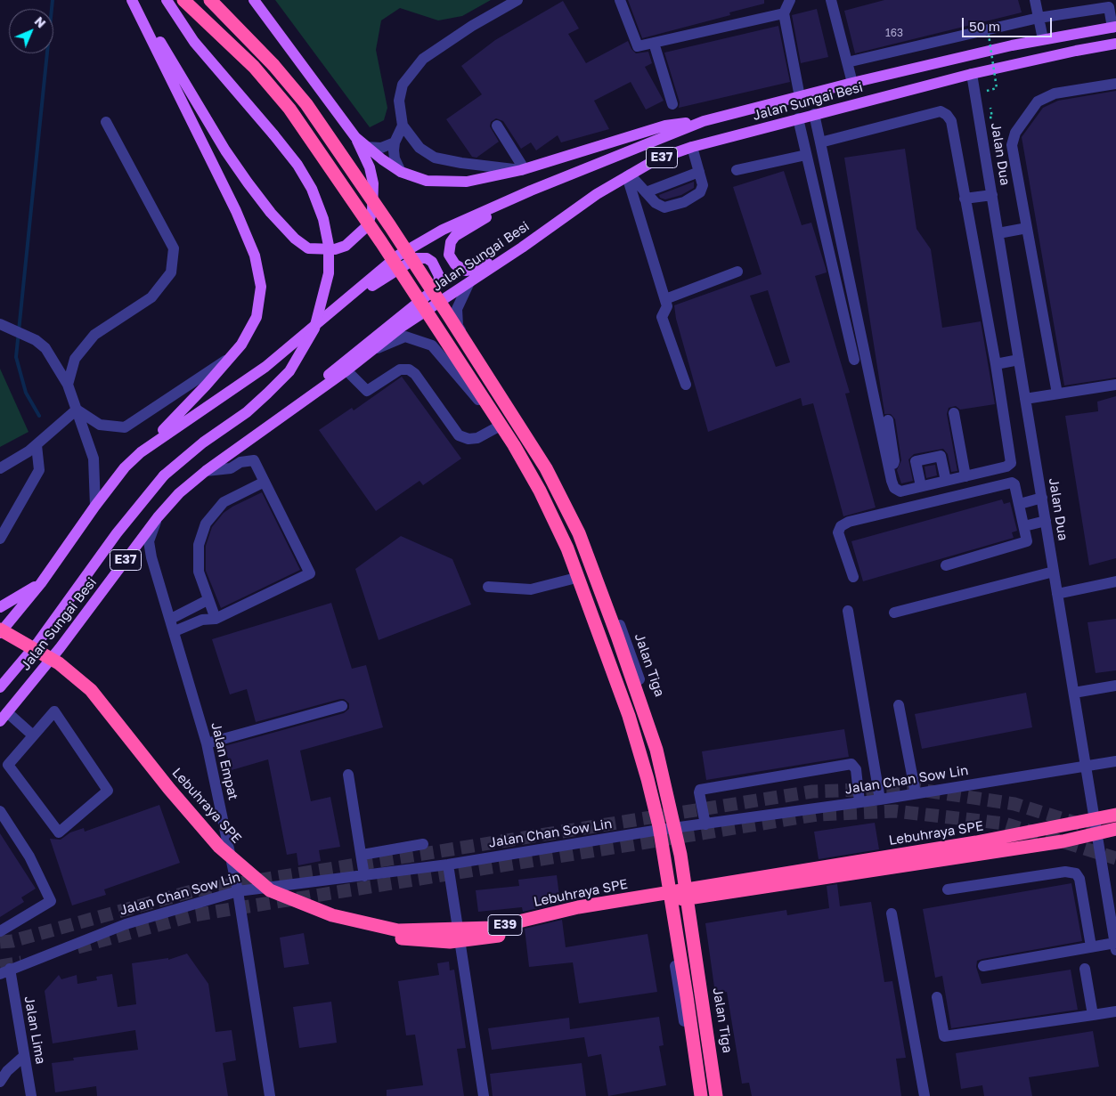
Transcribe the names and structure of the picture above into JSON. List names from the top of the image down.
{
  "streets": {
    "highway": ["Lebuhraya SPE", "E39"],
    "main road": ["Jalan Sungai Besi", "E37"],
    "street": [
      "Jalan Dua",
      "Jalan Tiga",
      "Jalan Empat",
      "Jalan Chan Sow Lin",
      "Jalan Lima"
    ]
  },
  "crossings": [
    ["Jalan Sungai Besi", "Jalan Dua"],
    ["Jalan Sungai Besi", "Jalan Tiga"],
    ["Jalan Sungai Besi", "Jalan Empat"],
    ["Jalan Dua", "Jalan Chan Sow Lin"],
    ["Jalan Tiga", "Jalan Chan Sow Lin"],
    ["Jalan Empat", "Jalan Chan Sow Lin"],
    ["Jalan Chan Sow Lin", "Jalan Lima"]
  ],
  "house_numbers": ["163"],
  "scale_bar": "50 m",
  "north": "top right"
}
